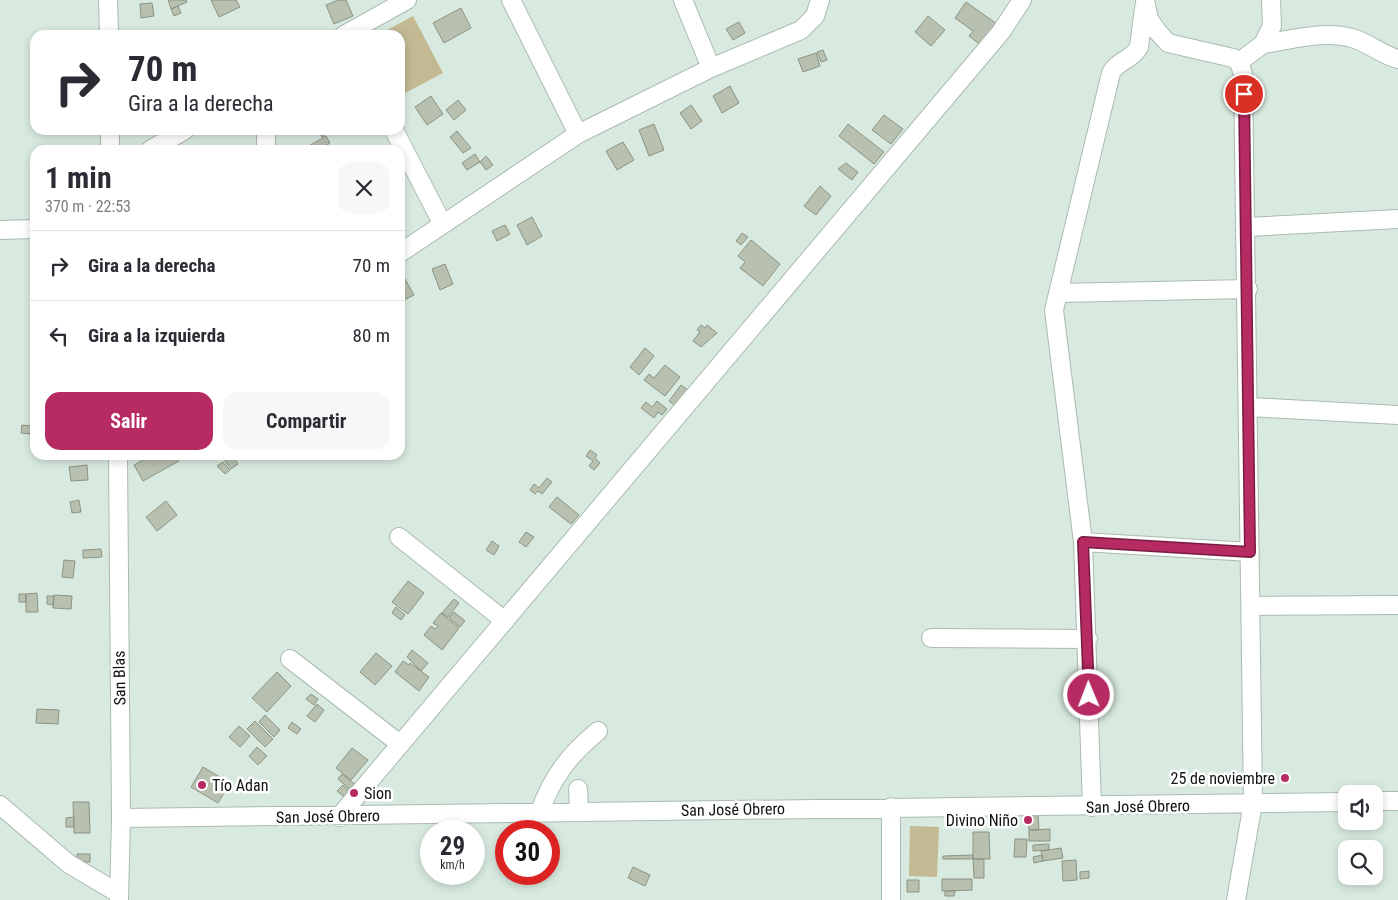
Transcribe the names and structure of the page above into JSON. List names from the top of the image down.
{
  "streets": {
    "street": ["San Blas", "San José Obrero"]
  },
  "crossings": [
    ["San Blas", "San José Obrero"]
  ],
  "places": [
    "25 de noviembre",
    "Tío Adan",
    "Sion",
    "Divino Niño"
  ],
  "page": {
    "turn": ["70 m", "Gira a la derecha"],
    "heading": ["1 min", "370 m · 22:53"],
    "list": [
      {
        "name": "Gira a la derecha",
        "value": "70 m"
      },
      {
        "name": "Gira a la izquierda",
        "value": "80 m"
      }
    ],
    "buttons": ["Salir", "Compartir"],
    "speed": "29 km/h",
    "limit": "30"
  }
}
